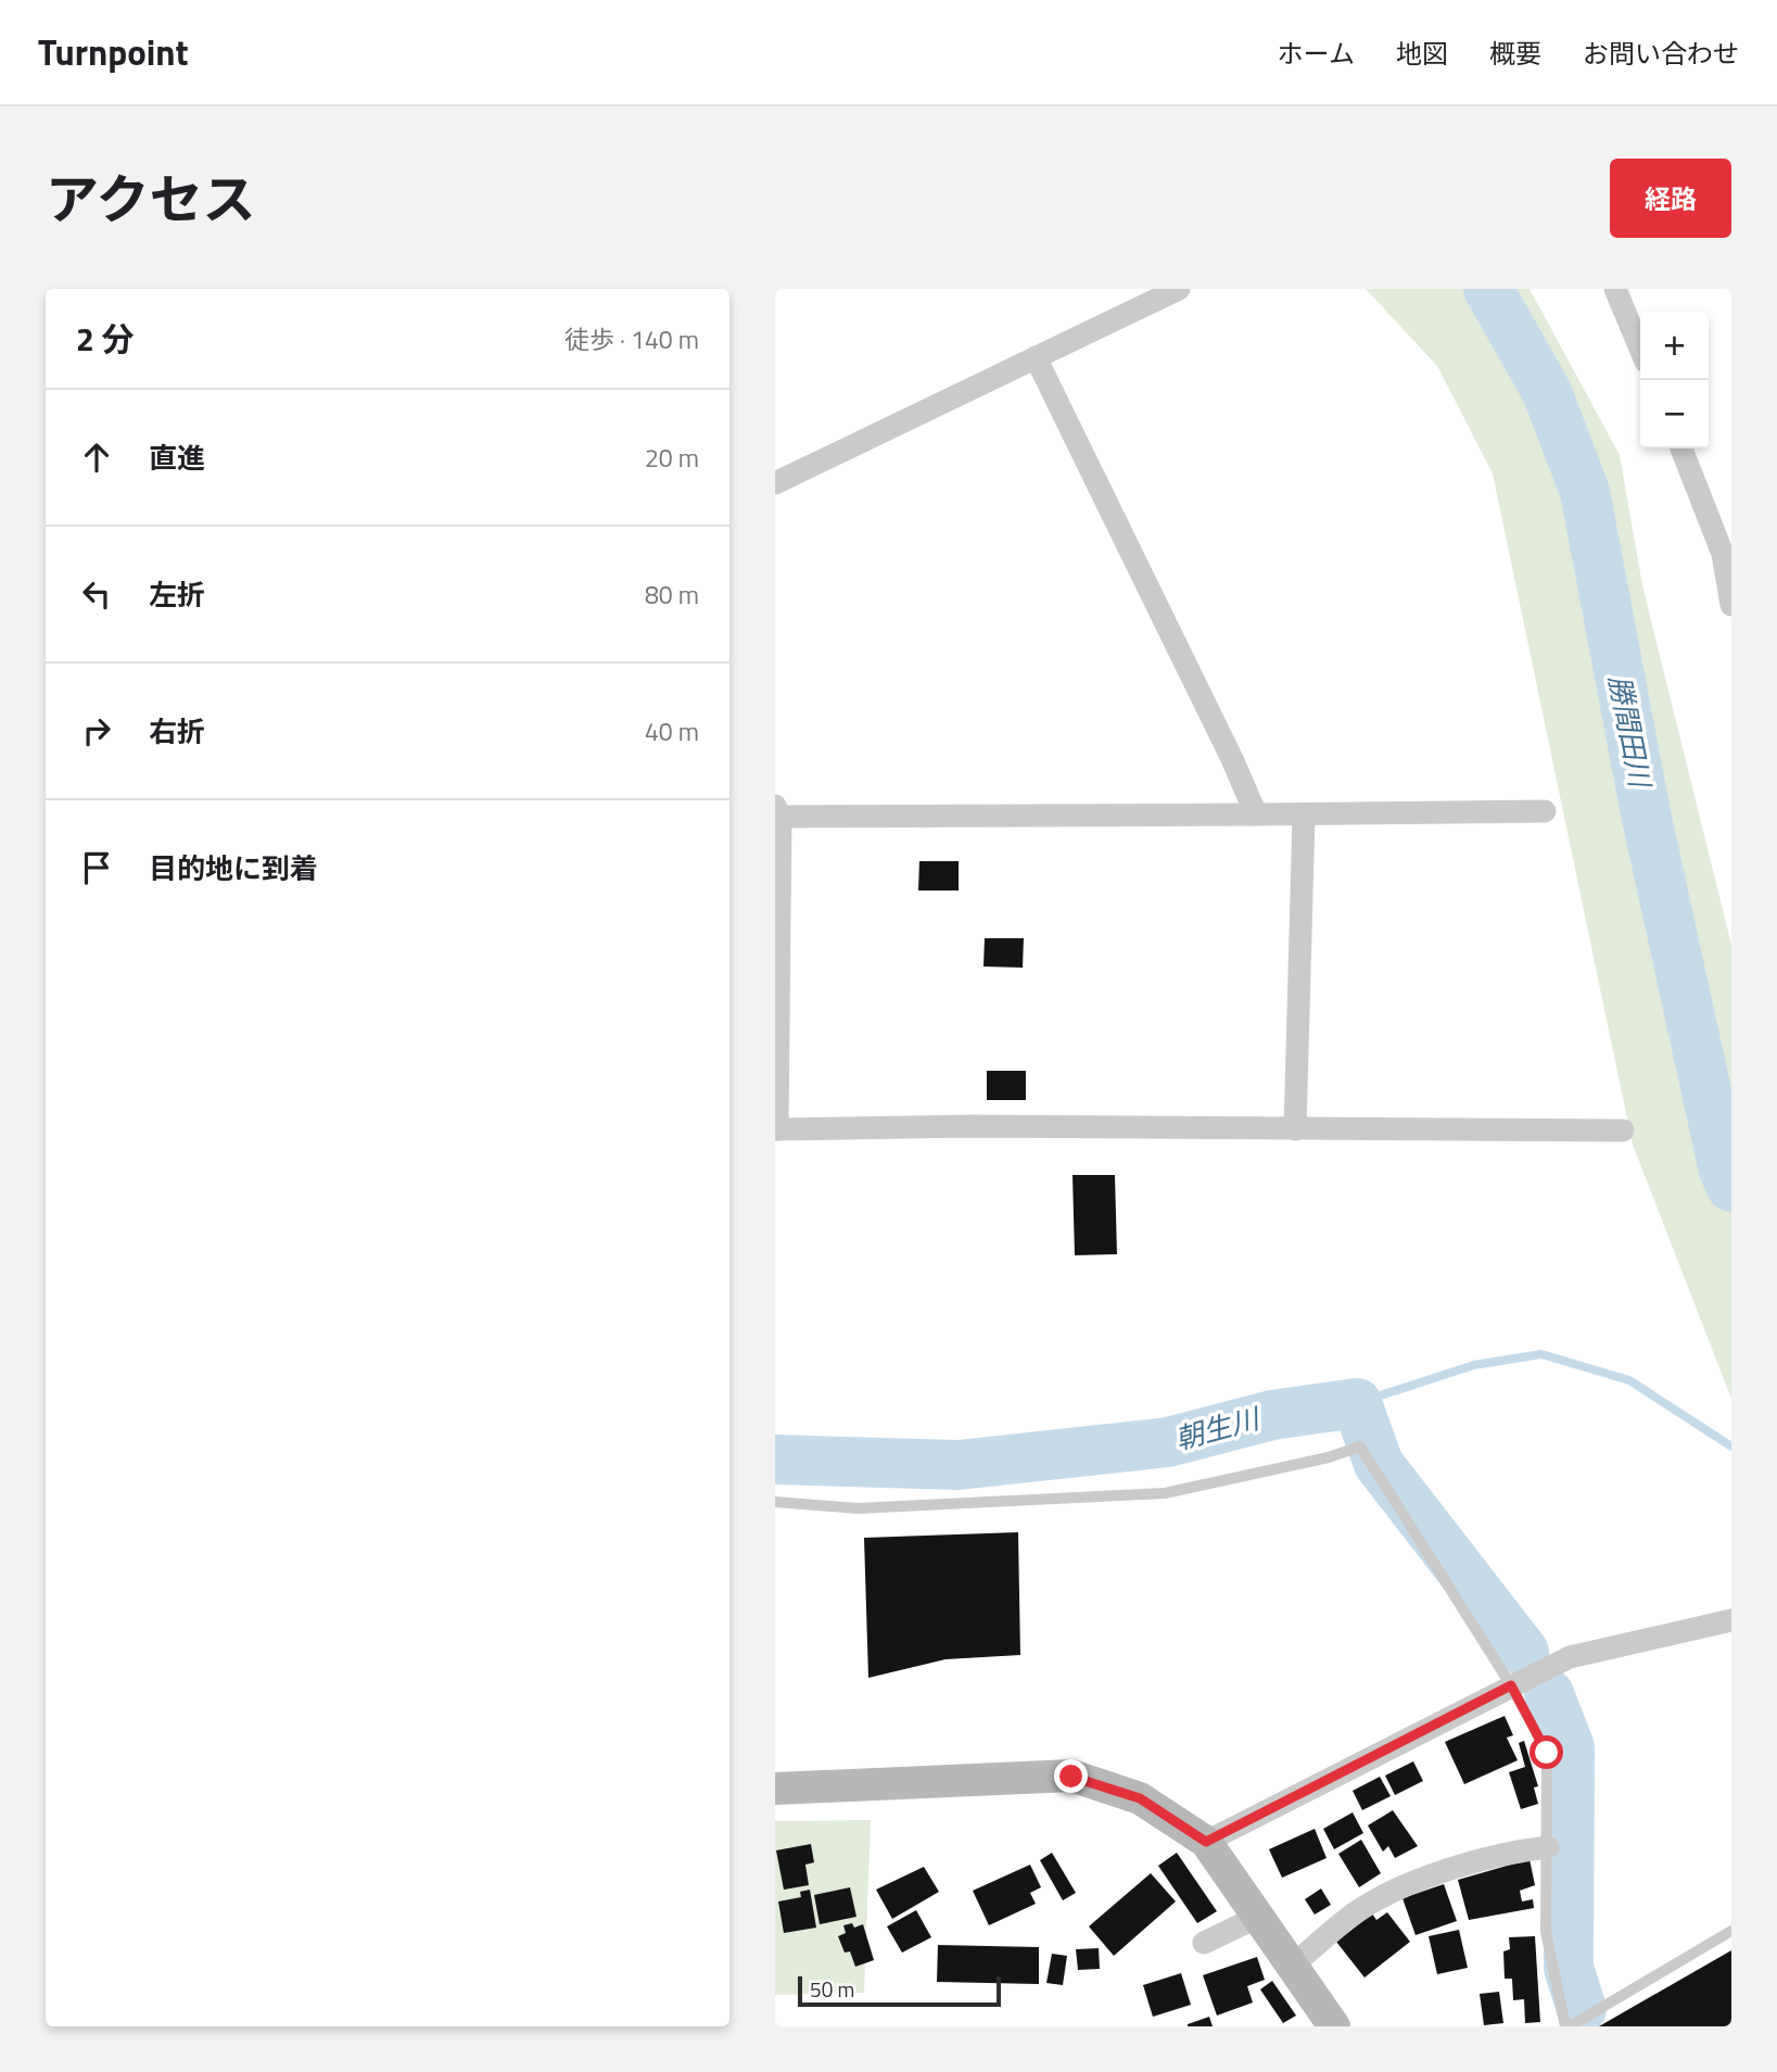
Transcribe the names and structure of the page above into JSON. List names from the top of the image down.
{
  "water": ["勝間田川", "朝生川"],
  "scale_bar": "50 m",
  "page": {
    "header": "Turnpoint",
    "nav": [
      "ホーム",
      "地図",
      "概要",
      "お問い合わせ"
    ],
    "title": "アクセス",
    "buttons": "経路",
    "heading": ["2 分", "徒歩 · 140 m"],
    "map_buttons": ["+", "−"],
    "list": [
      ["直進", "20 m"],
      ["左折", "80 m"],
      ["右折", "40 m"],
      "目的地に到着"
    ],
    "scale": "50 m"
  }
}
